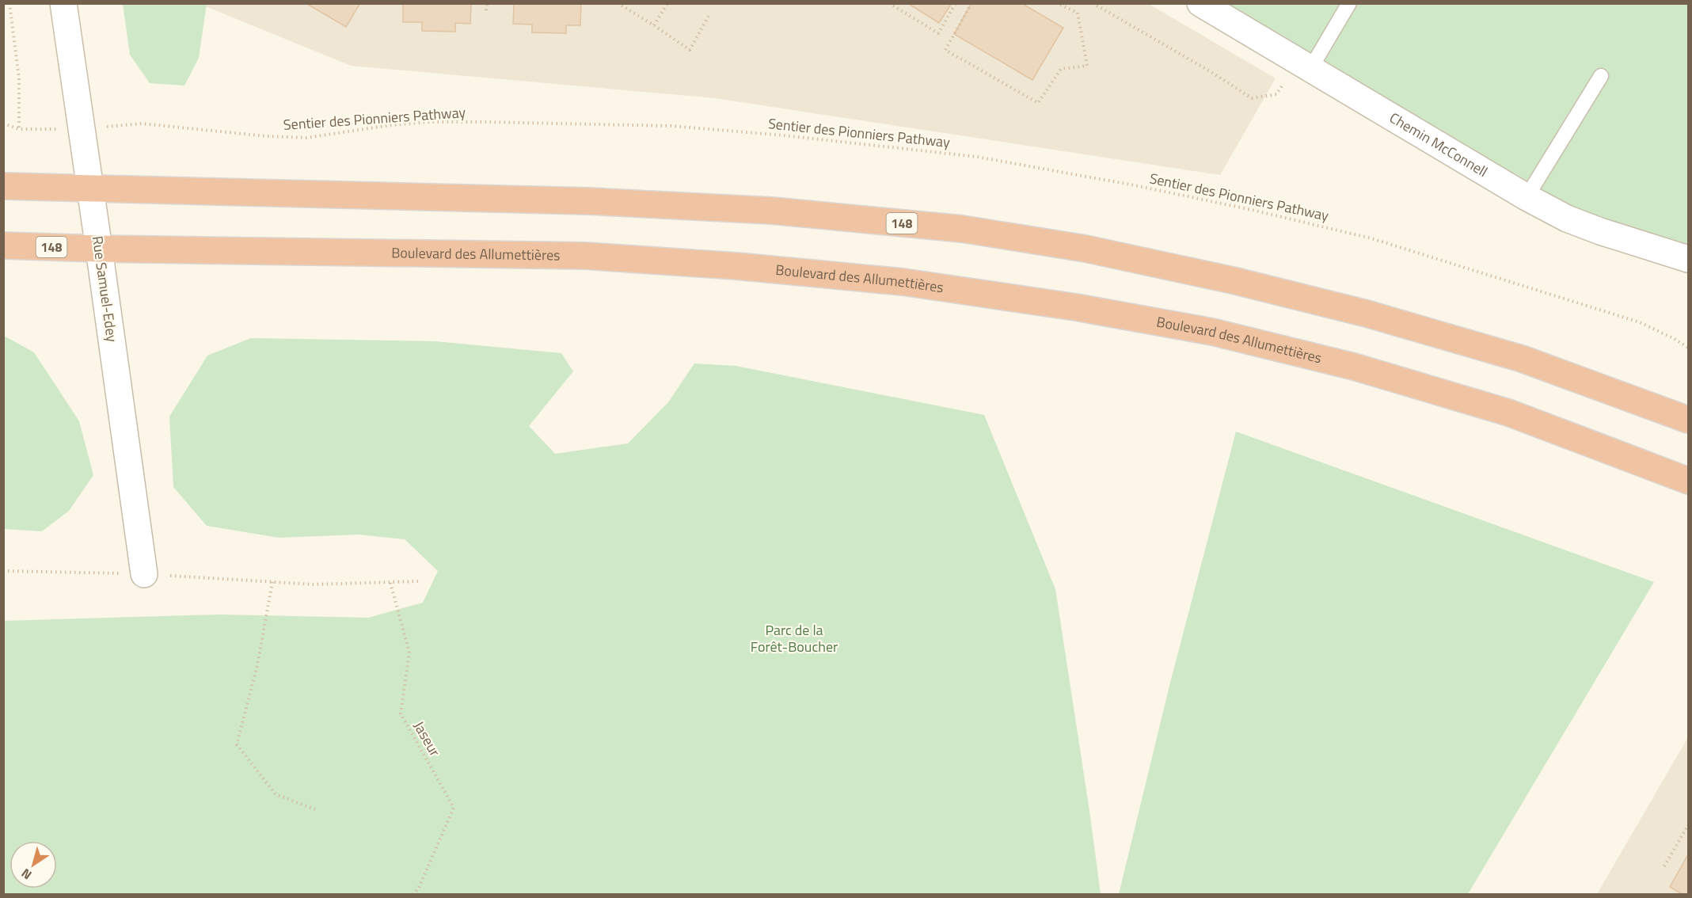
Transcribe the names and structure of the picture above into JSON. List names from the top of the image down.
{
  "streets": {
    "highway": ["148", "Boulevard des Allumettières"],
    "street": ["Chemin McConnell", "Rue Samuel-Edey"],
    "path": ["Sentier des Pionniers Pathway", "Jaseur"]
  },
  "crossings": [
    ["Sentier des Pionniers Pathway", "Rue Samuel-Edey"],
    ["148", "Rue Samuel-Edey"],
    ["Boulevard des Allumettières", "Rue Samuel-Edey"]
  ],
  "parks": ["Parc de la Forêt-Boucher"],
  "north": "bottom left"
}
